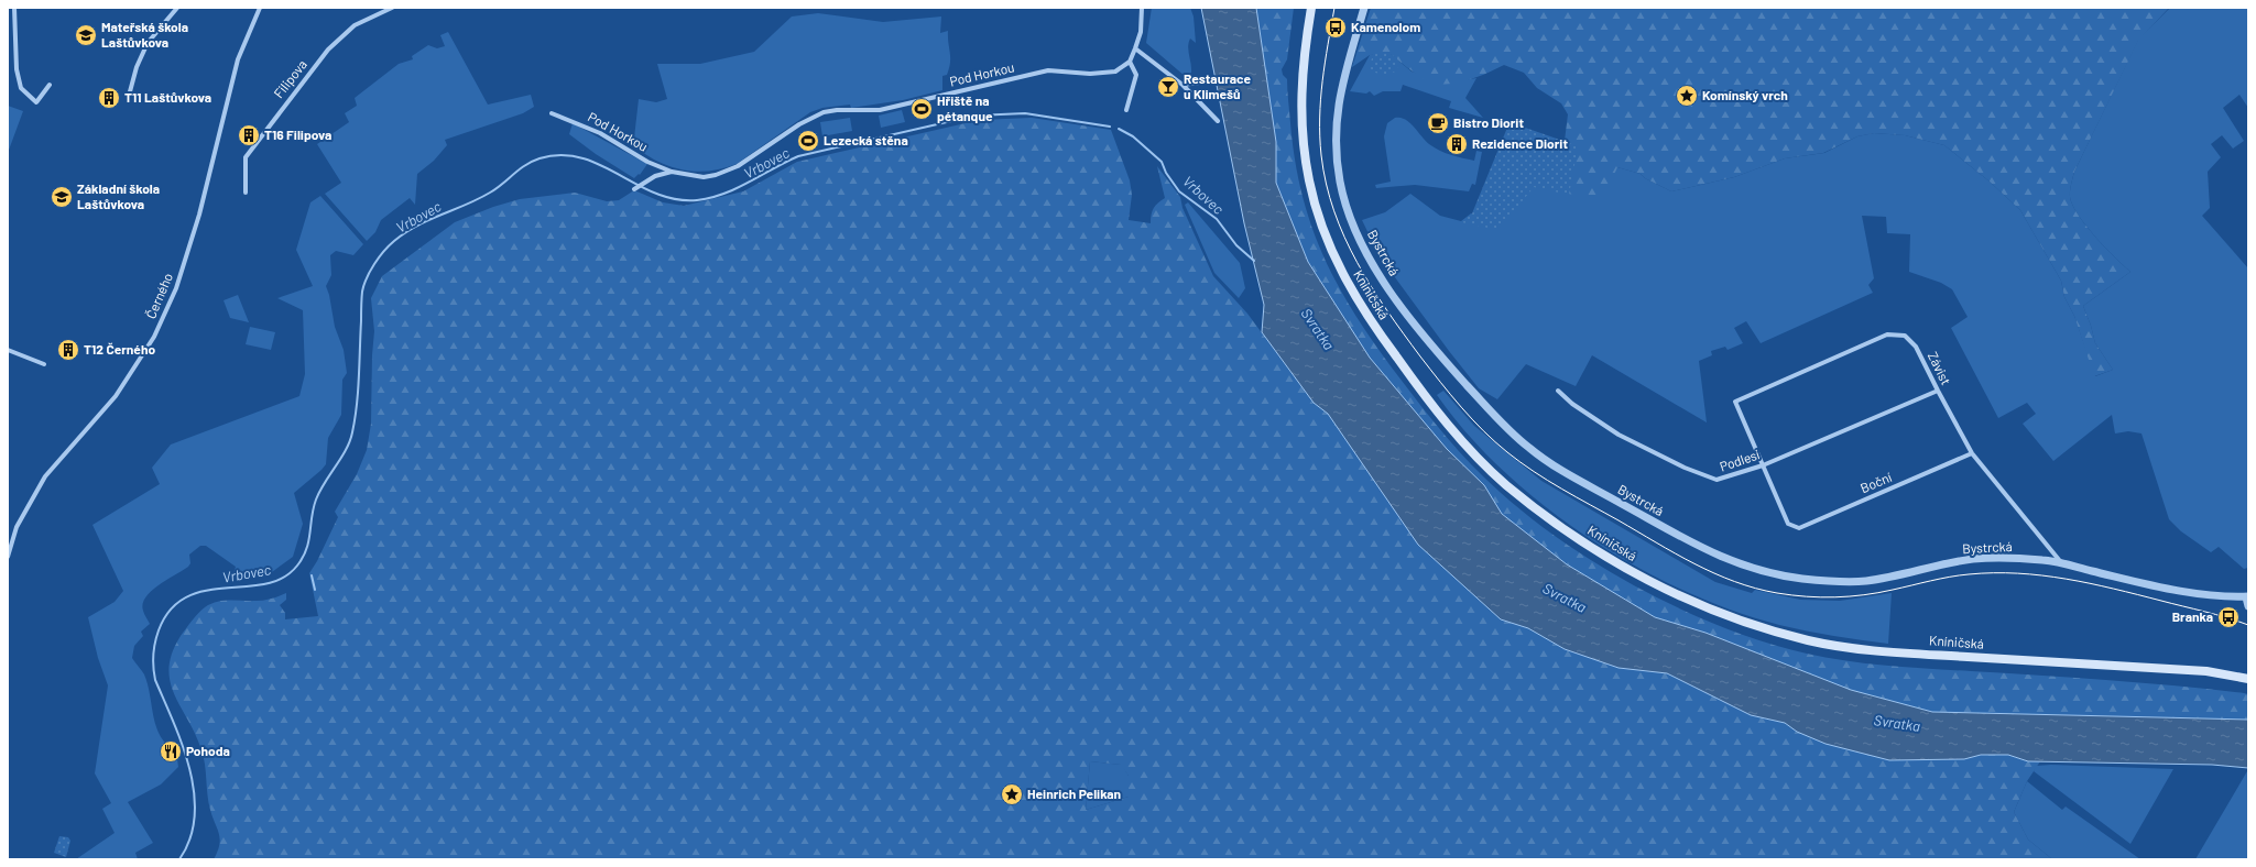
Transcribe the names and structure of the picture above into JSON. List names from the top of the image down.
{
  "streets": {
    "main road": ["Kníničská"],
    "street": [
      "Pod Horkou",
      "Filipova",
      "Bystrcká",
      "Černého",
      "Závist",
      "Podlesí",
      "Boční"
    ]
  },
  "crossings": [
    ["Bystrcká", "Závist"],
    ["Závist", "Podlesí"],
    ["Závist", "Boční"],
    ["Podlesí", "Boční"]
  ],
  "water": ["Vrbovec", "Svratka"],
  "places": {
    "bus stop": ["Kamenolom", "Branka"],
    "school or university": ["Mateřská škola Laštůvkova", "Základní škola Laštůvkova"],
    "bar": ["Restaurace u Klimešů"],
    "place": ["Komínský vrch", "Heinrich Pelikan"],
    "building": [
      "T11 Laštůvkova",
      "T16 Filipova",
      "Rezidence Diorit",
      "T12 Černého"
    ],
    "sports": ["Hřiště na pétanque", "Lezecká stěna"],
    "cafe": ["Bistro Diorit"],
    "restaurant": ["Pohoda"]
  }
}
